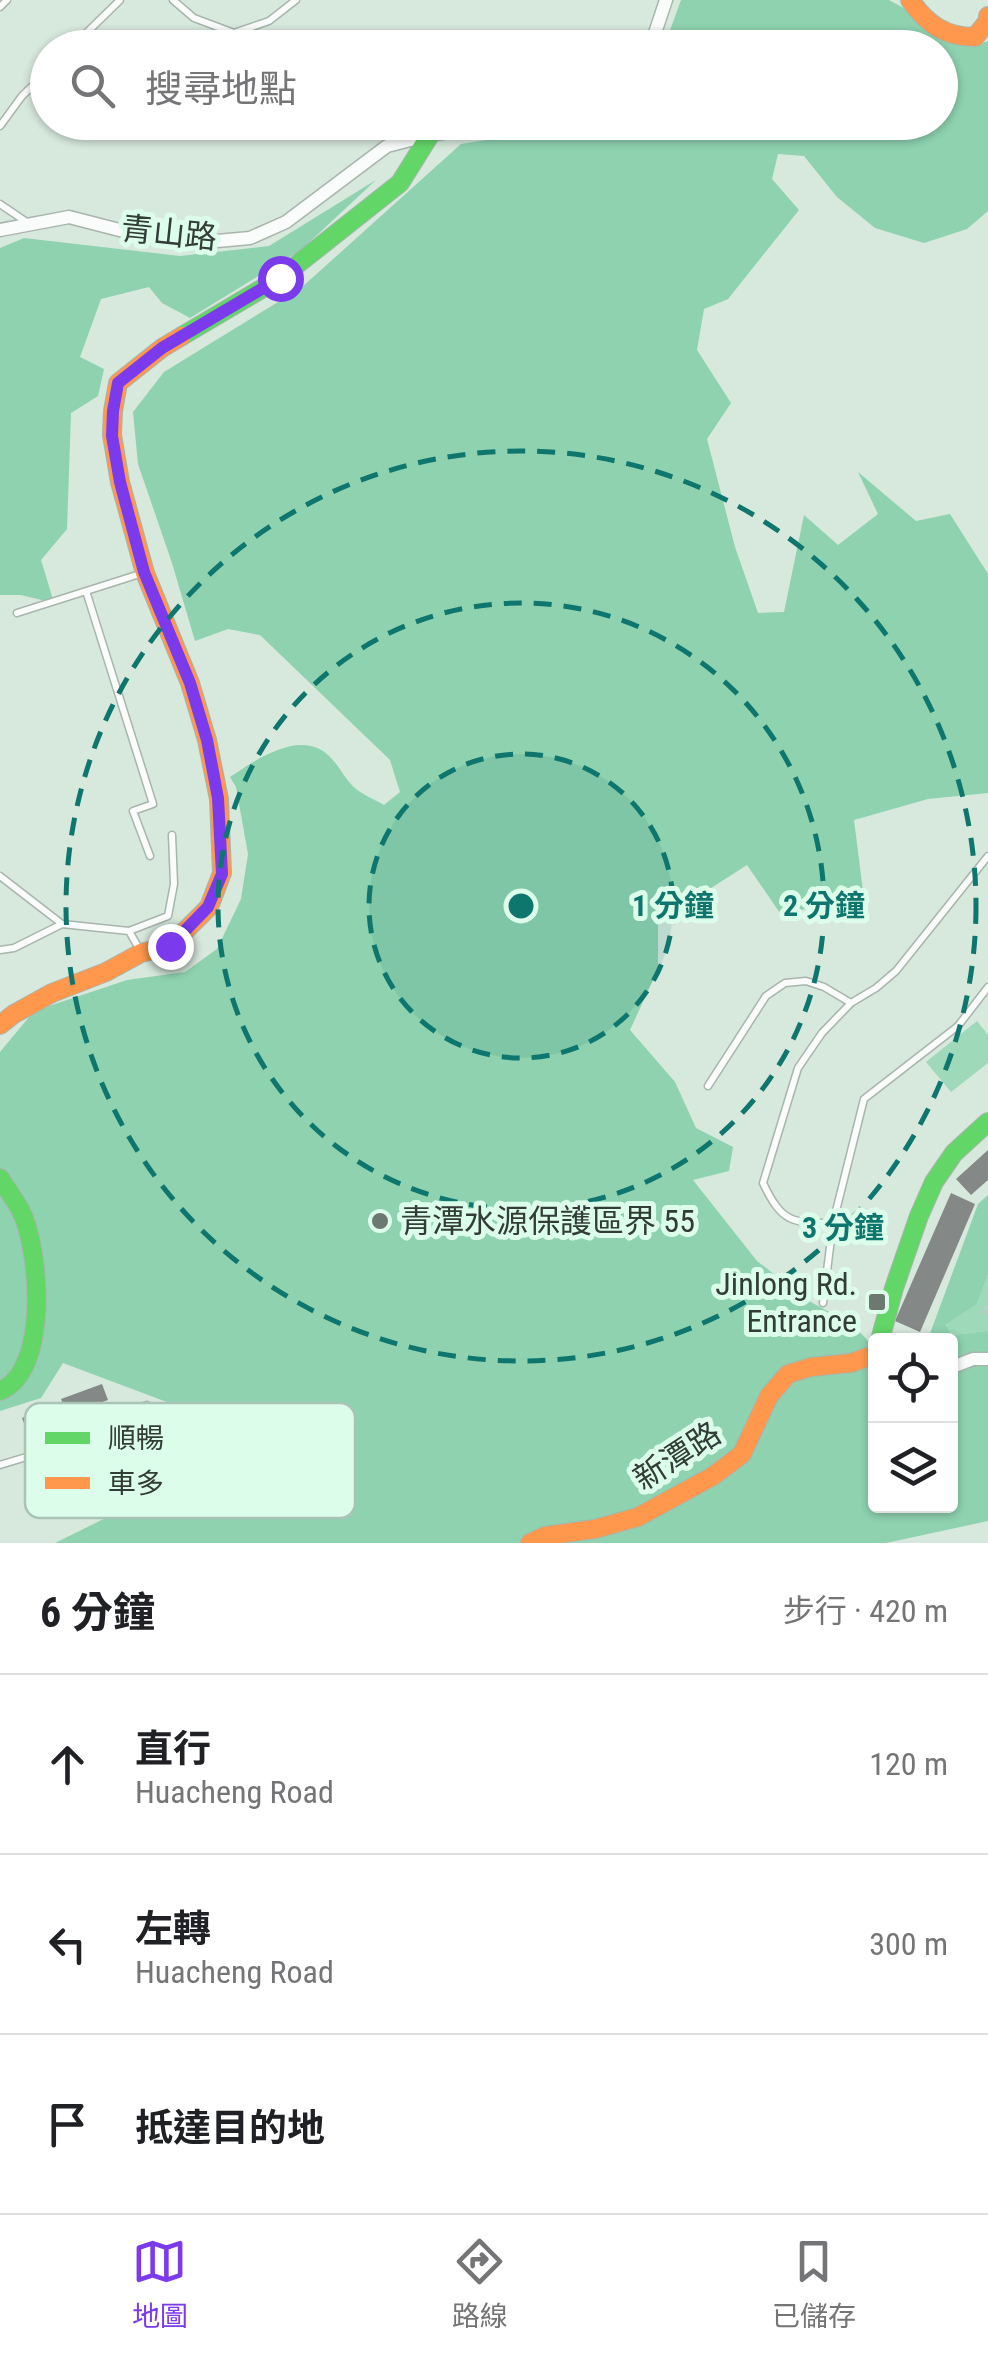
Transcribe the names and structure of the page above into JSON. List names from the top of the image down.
{
  "streets": {
    "street": ["青山路", "新潭路"]
  },
  "places": {
    "other": ["青潭水源保護區界 55"],
    "transit": ["Jinlong Rd. Entrance"]
  },
  "legend": ["順暢", "車多"],
  "page": {
    "search": "搜尋地點",
    "heading": ["6 分鐘", "步行 · 420 m"],
    "list": [
      ["直行", "Huacheng Road", "120 m"],
      ["左轉", "Huacheng Road", "300 m"],
      "抵達目的地"
    ],
    "nav": ["地圖", "路線", "已儲存"]
  },
  "rings": ["1 分鐘", "2 分鐘", "3 分鐘"]
}
